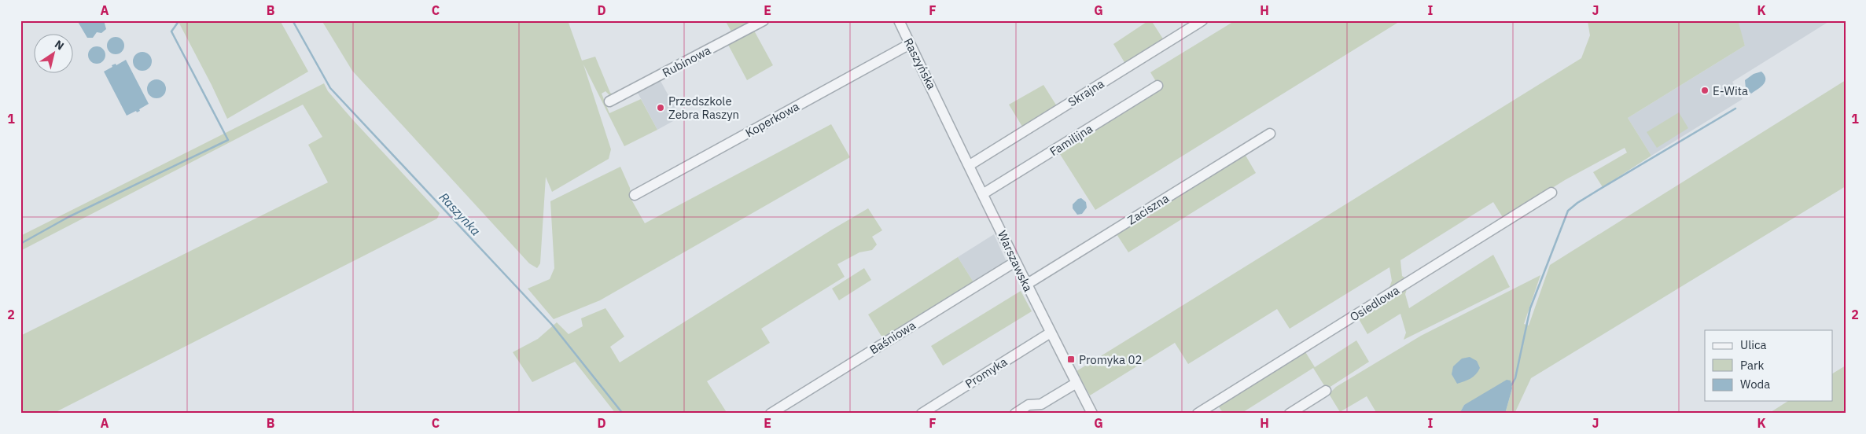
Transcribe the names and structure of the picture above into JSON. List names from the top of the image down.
{
  "streets": {
    "street": [
      "Rubinowa",
      "Raszyńska",
      "Skrajna",
      "Koperkowa",
      "Familijna",
      "Zaciszna",
      "Warszawska",
      "Osiedlowa",
      "Baśniowa",
      "Promyka"
    ]
  },
  "crossings": [
    ["Raszyńska", "Koperkowa"],
    ["Raszyńska", "Warszawska"],
    ["Skrajna", "Warszawska"],
    ["Familijna", "Warszawska"],
    ["Zaciszna", "Warszawska"],
    ["Warszawska", "Baśniowa"],
    ["Warszawska", "Promyka"]
  ],
  "water": ["Raszynka"],
  "places": {
    "other": ["E-Wita", "Przedszkole Zebra Raszyn"],
    "transit": ["Promyka 02"]
  },
  "legend": ["Ulica", "Park", "Woda"],
  "north": "top right",
  "grid": {
    "columns": [
      "A",
      "B",
      "C",
      "D",
      "E",
      "F",
      "G",
      "H",
      "I",
      "J",
      "K"
    ],
    "rows": ["1", "2"]
  }
}
